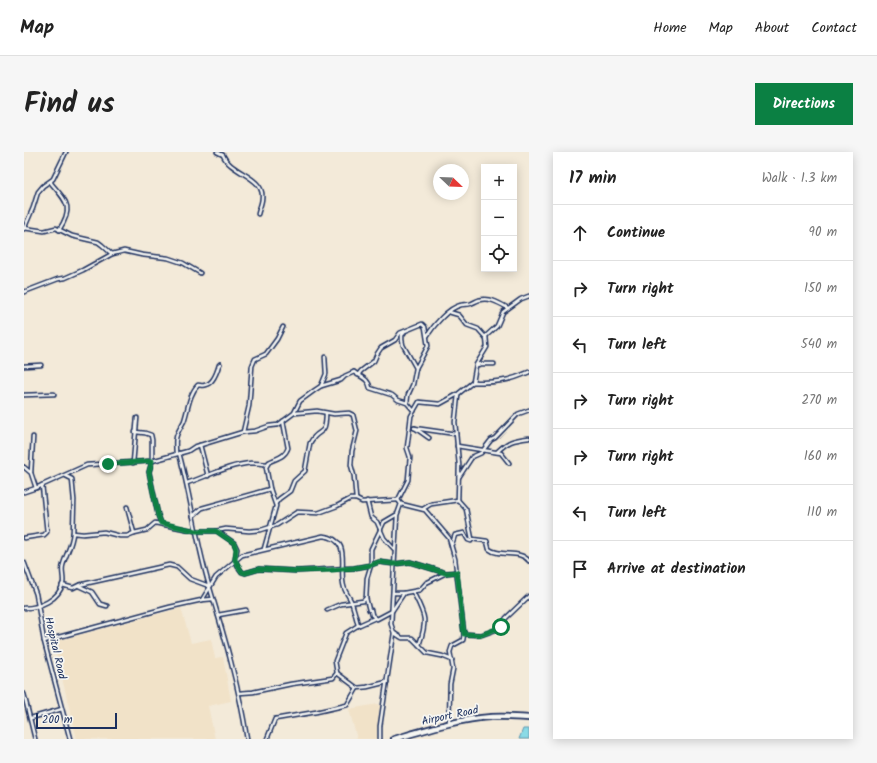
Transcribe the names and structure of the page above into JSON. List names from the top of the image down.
{
  "streets": {
    "highway": ["Airport Road"],
    "street": ["Hospital Road"]
  },
  "scale_bar": "200 m",
  "north": "bottom right",
  "page": {
    "header": "Map",
    "nav": [
      "Home",
      "Map",
      "About",
      "Contact"
    ],
    "title": "Find us",
    "buttons": "Directions",
    "heading": ["17 min", "Walk · 1.3 km"],
    "map_buttons": ["+", "−"],
    "list": [
      ["Continue", "90 m"],
      ["Turn right", "150 m"],
      ["Turn left", "540 m"],
      ["Turn right", "270 m"],
      ["Turn right", "160 m"],
      ["Turn left", "110 m"],
      "Arrive at destination"
    ],
    "scale": "200 m"
  }
}
